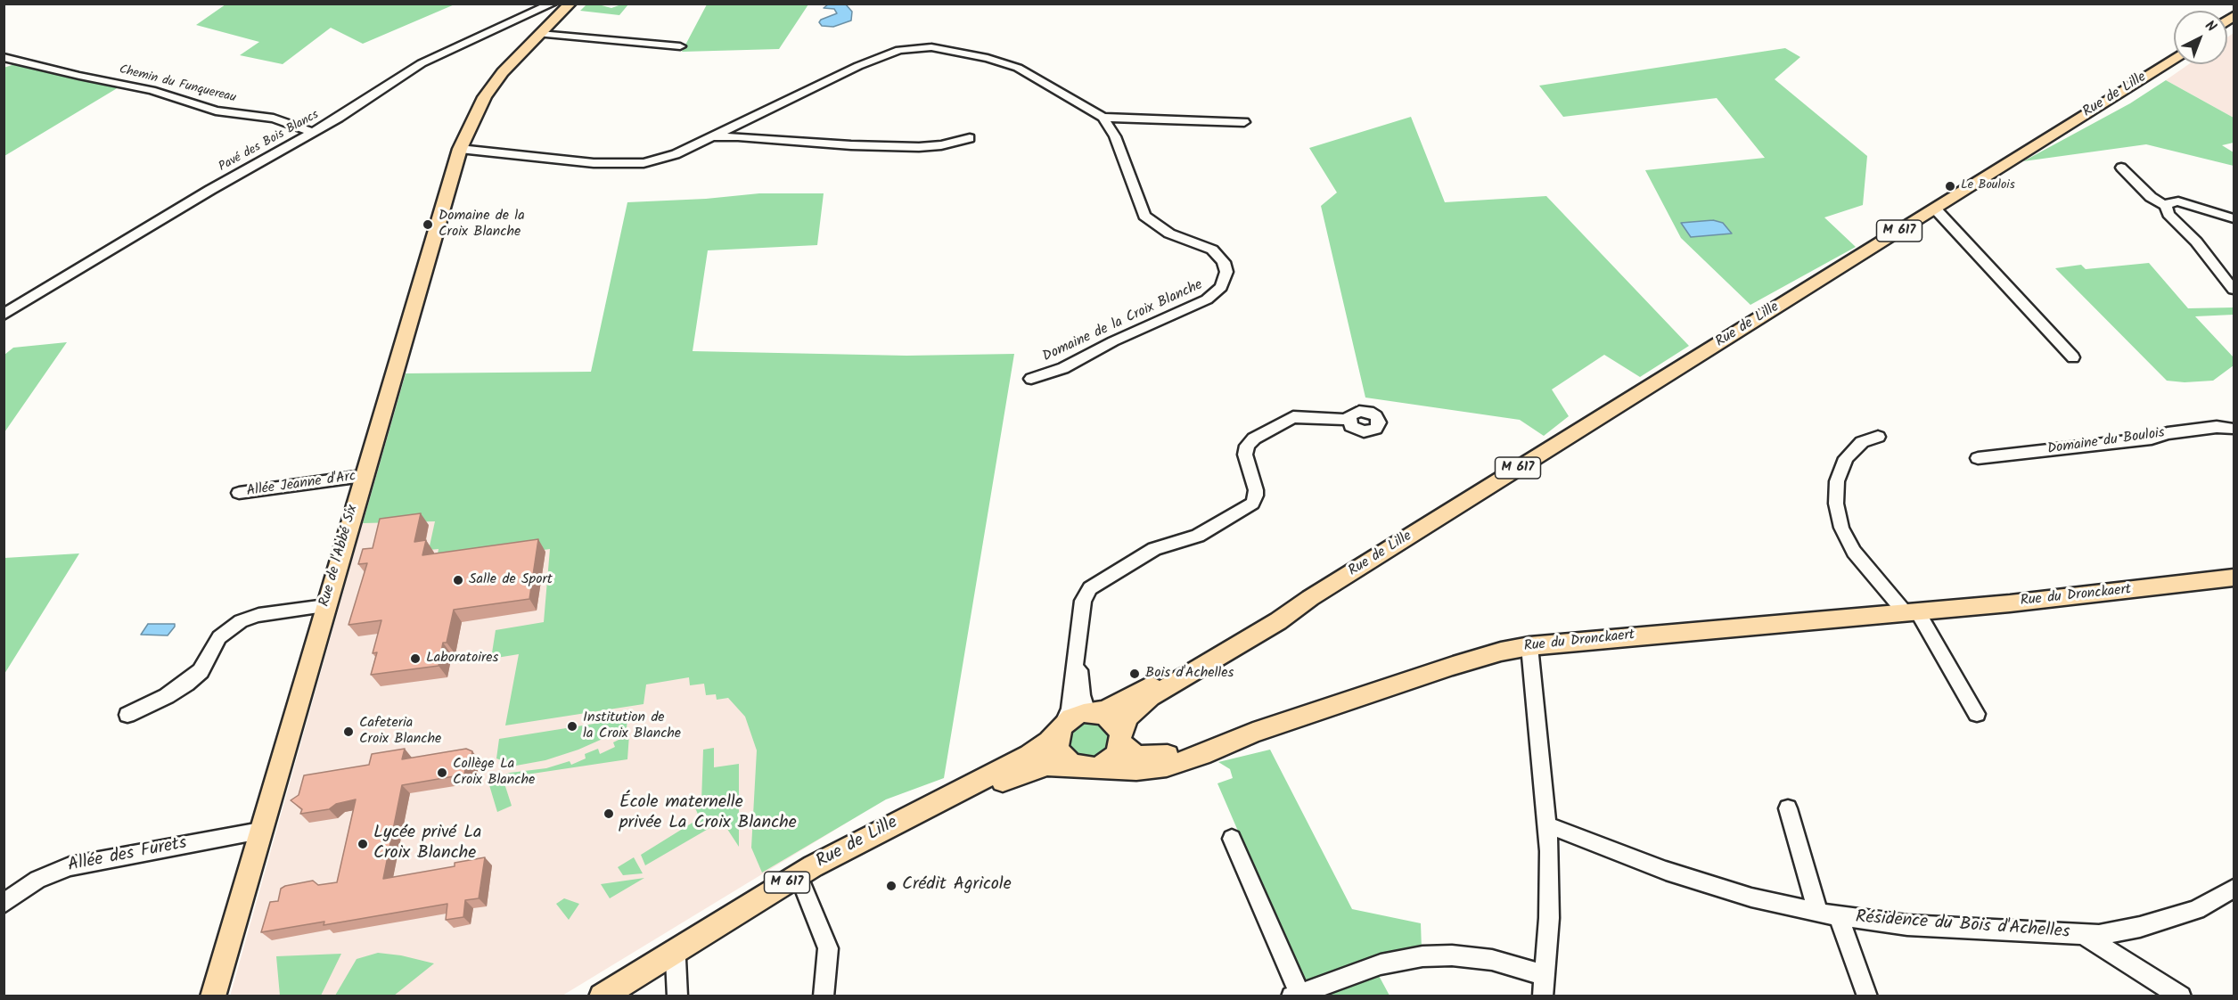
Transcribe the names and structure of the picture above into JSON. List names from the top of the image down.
{
  "streets": {
    "main road": [
      "Rue de Lille",
      "M 617",
      "Rue de l'Abbé Six",
      "Rue du Dronckaert"
    ],
    "street": [
      "Chemin du Funquereau",
      "Pavé des Bois Blancs",
      "Domaine de la Croix Blanche",
      "Domaine du Boulois",
      "Allée Jeanne d'Arc",
      "Allée des Furets",
      "Résidence du Bois d'Achelles"
    ]
  },
  "crossings": [
    ["Chemin du Funquereau", "Pavé des Bois Blancs"],
    ["Rue de Lille", "M 617"],
    ["Rue de Lille", "Rue du Dronckaert"],
    ["M 617", "Rue du Dronckaert"],
    ["Domaine de la Croix Blanche", "Rue de l'Abbé Six"],
    ["Allée Jeanne d'Arc", "Rue de l'Abbé Six"],
    ["Rue de l'Abbé Six", "Allée des Furets"]
  ],
  "places": [
    "Le Boulois",
    "Domaine de la Croix Blanche",
    "Salle de Sport",
    "Laboratoires",
    "Bois d'Achelles",
    "Institution de la Croix Blanche",
    "Cafeteria Croix Blanche",
    "Collège La Croix Blanche",
    "École maternelle privée La Croix Blanche",
    "Lycée privé La Croix Blanche",
    "Crédit Agricole"
  ],
  "north": "top right"
}
